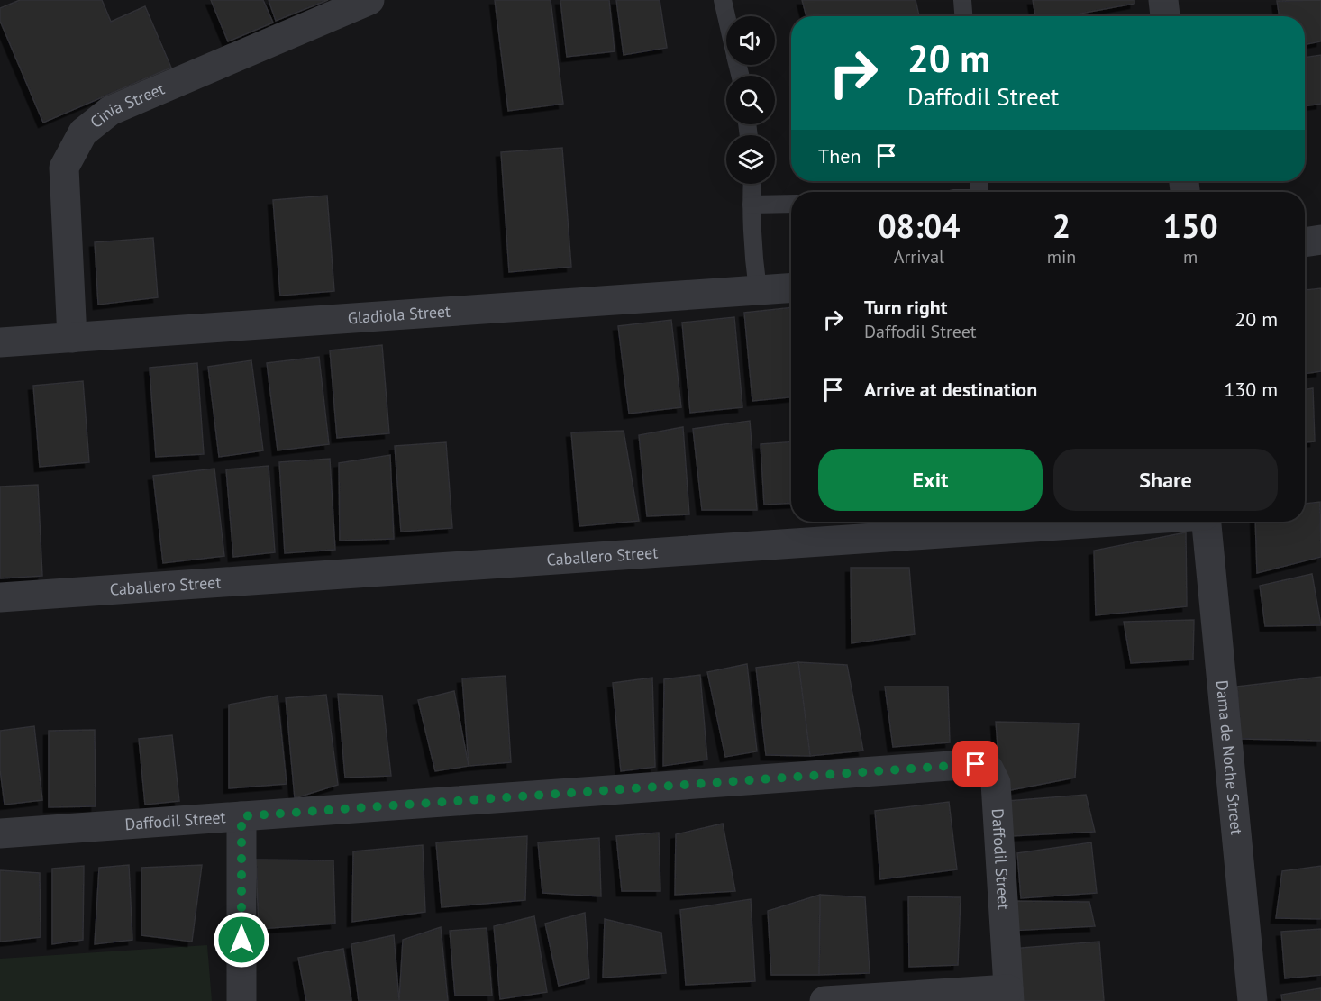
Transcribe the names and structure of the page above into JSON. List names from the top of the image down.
{
  "streets": {
    "street": [
      "Cinia Street",
      "Gladiola Street",
      "Caballero Street",
      "Dama de Noche Street",
      "Daffodil Street"
    ]
  },
  "crossings": [
    ["Cinia Street", "Gladiola Street"]
  ],
  "page": {
    "turn": ["20 m", "Daffodil Street"],
    "then": "Then",
    "eta": [
      "08:04",
      "Arrival",
      "2",
      "min",
      "150",
      "m"
    ],
    "list": [
      {
        "name": "Turn right",
        "note": "Daffodil Street",
        "value": "20 m"
      },
      {
        "name": "Arrive at destination",
        "value": "130 m"
      }
    ],
    "buttons": ["Exit", "Share"]
  }
}
